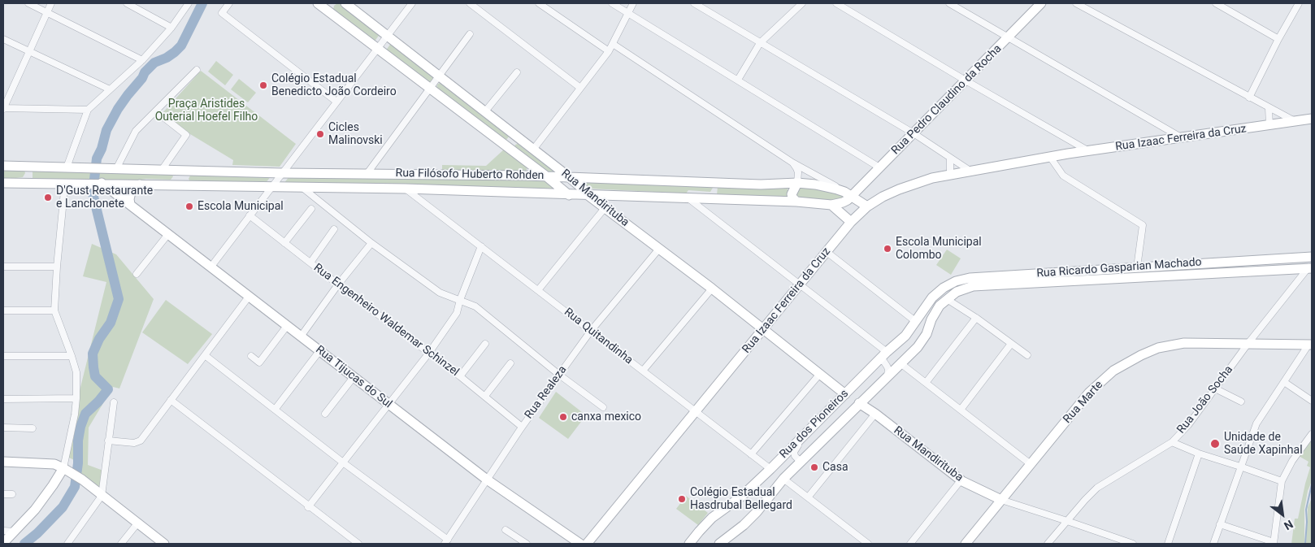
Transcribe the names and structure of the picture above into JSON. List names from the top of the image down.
{
  "streets": {
    "street": [
      "Rua Pedro Claudino da Rocha",
      "Rua Izaac Ferreira da Cruz",
      "Rua Filósofo Huberto Rohden",
      "Rua Mandirituba",
      "Rua Ricardo Gasparian Machado",
      "Rua Engenheiro Waldemar Schinzel",
      "Rua Quitandinha",
      "Rua Tijucas do Sul",
      "Rua Realeza",
      "Rua João Socha",
      "Rua Marte",
      "Rua dos Pioneiros"
    ]
  },
  "crossings": [
    ["Rua Pedro Claudino da Rocha", "Rua Filósofo Huberto Rohden"],
    ["Rua Izaac Ferreira da Cruz", "Rua Filósofo Huberto Rohden"],
    ["Rua Izaac Ferreira da Cruz", "Rua Mandirituba"],
    ["Rua Izaac Ferreira da Cruz", "Rua Quitandinha"],
    ["Rua Filósofo Huberto Rohden", "Rua Mandirituba"],
    ["Rua Filósofo Huberto Rohden", "Rua Quitandinha"],
    ["Rua Filósofo Huberto Rohden", "Rua Tijucas do Sul"],
    ["Rua Mandirituba", "Rua Realeza"],
    ["Rua Mandirituba", "Rua Marte"],
    ["Rua Mandirituba", "Rua dos Pioneiros"],
    ["Rua Ricardo Gasparian Machado", "Rua João Socha"],
    ["Rua Ricardo Gasparian Machado", "Rua dos Pioneiros"],
    ["Rua Engenheiro Waldemar Schinzel", "Rua Realeza"],
    ["Rua Quitandinha", "Rua Realeza"],
    ["Rua Quitandinha", "Rua dos Pioneiros"],
    ["Rua Tijucas do Sul", "Rua Realeza"],
    ["Rua João Socha", "Rua Marte"]
  ],
  "parks": ["Praça Aristides Outerial Hoefel Filho"],
  "places": [
    "Colégio Estadual Benedicto João Cordeiro",
    "Cicles Malinovski",
    "D'Gust Restaurante e Lanchonete",
    "Escola Municipal",
    "Escola Municipal Colombo",
    "canxa mexico",
    "Unidade de Saúde Xapinhal",
    "Casa",
    "Colégio Estadual Hasdrubal Bellegard"
  ],
  "north": "bottom right"
}
